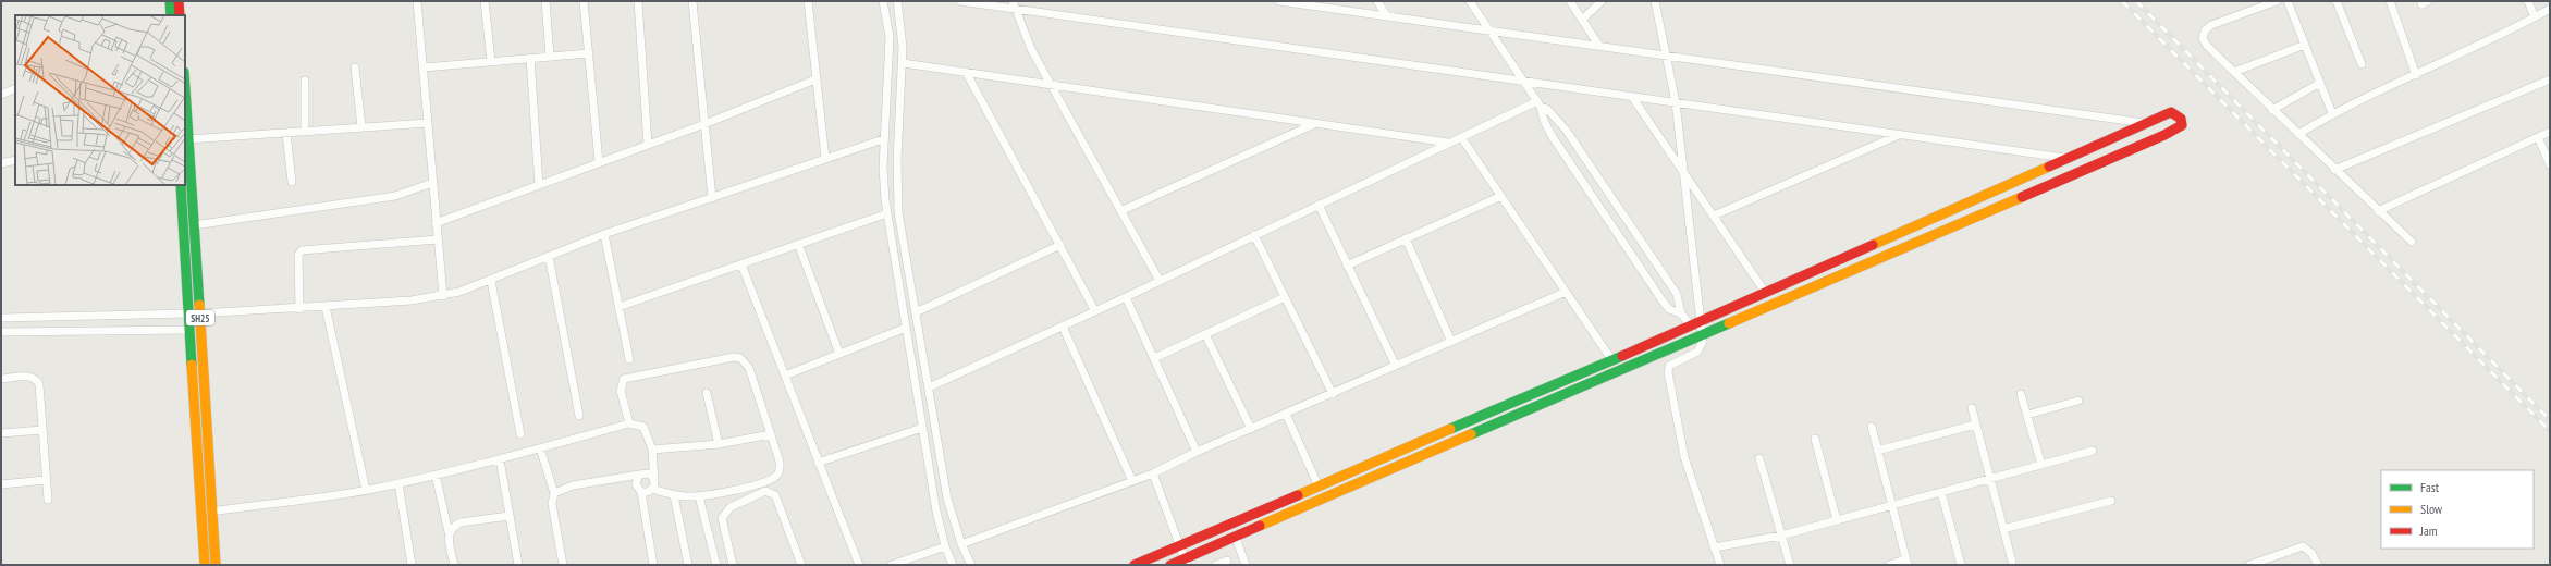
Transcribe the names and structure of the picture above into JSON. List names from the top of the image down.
{
  "streets": {
    "street": ["SH25"]
  },
  "legend": ["Fast", "Slow", "Jam"]
}
